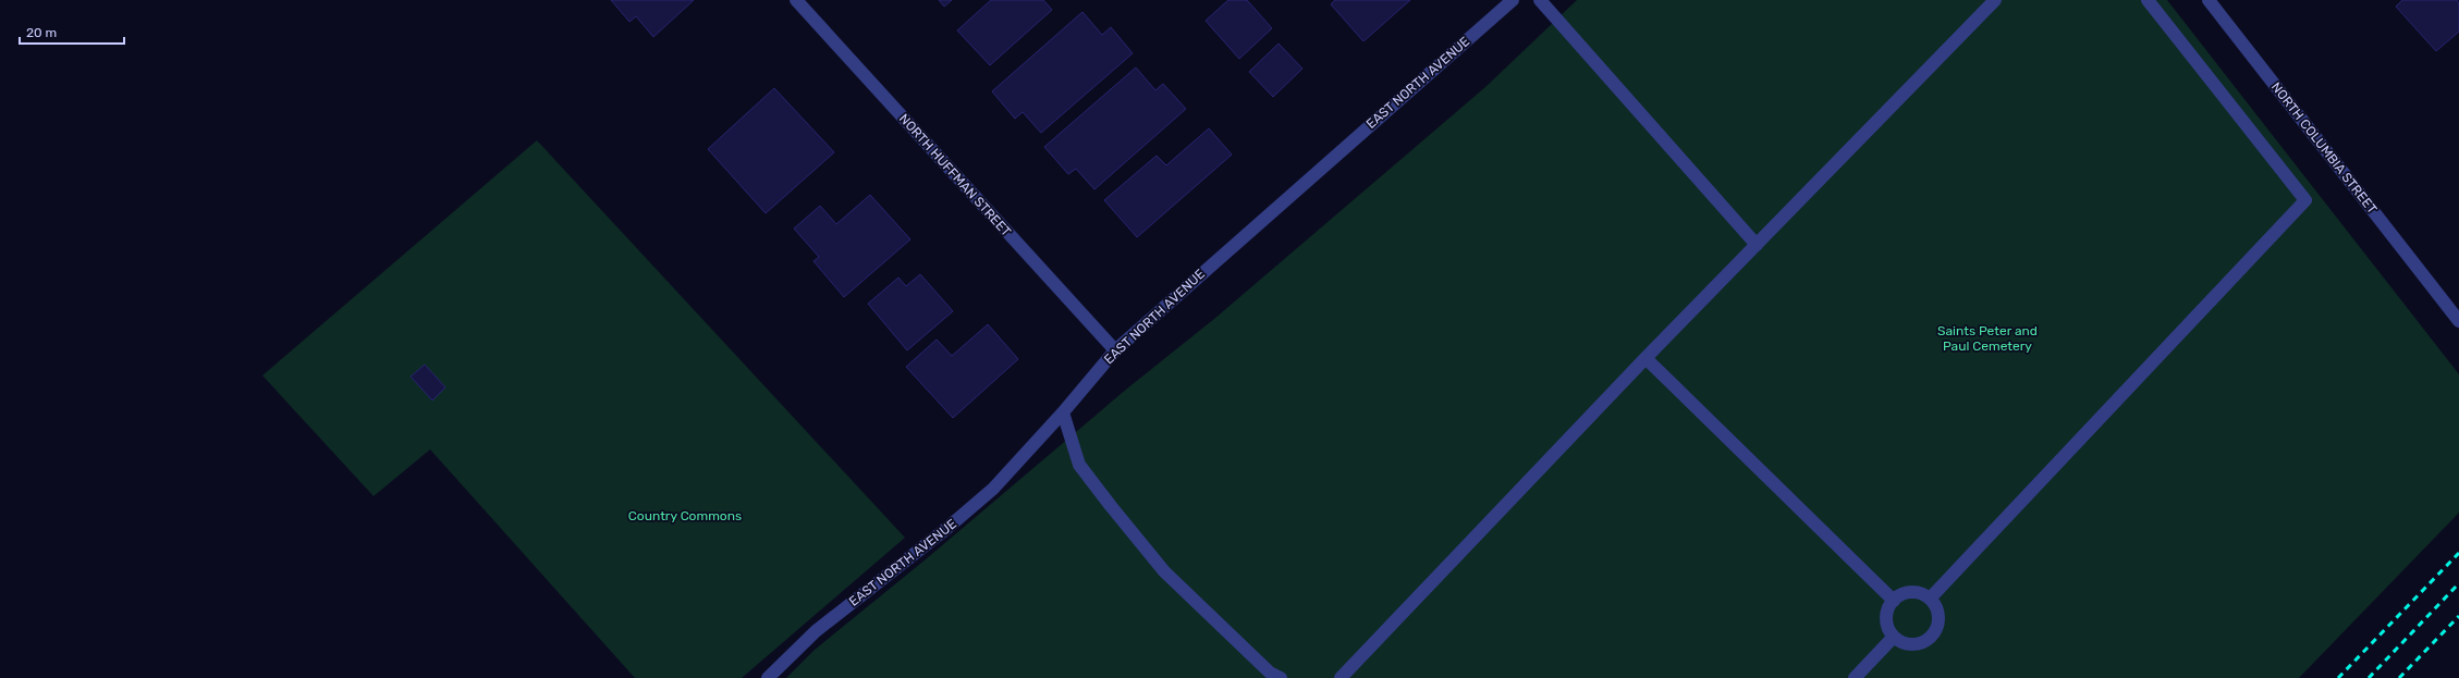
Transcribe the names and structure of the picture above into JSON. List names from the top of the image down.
{
  "streets": {
    "street": ["EAST NORTH AVENUE", "NORTH COLUMBIA STREET", "NORTH HUFFMAN STREET"]
  },
  "crossings": [
    ["EAST NORTH AVENUE", "NORTH HUFFMAN STREET"]
  ],
  "parks": ["Saints Peter and Paul Cemetery", "Country Commons"],
  "scale_bar": "20 m"
}
